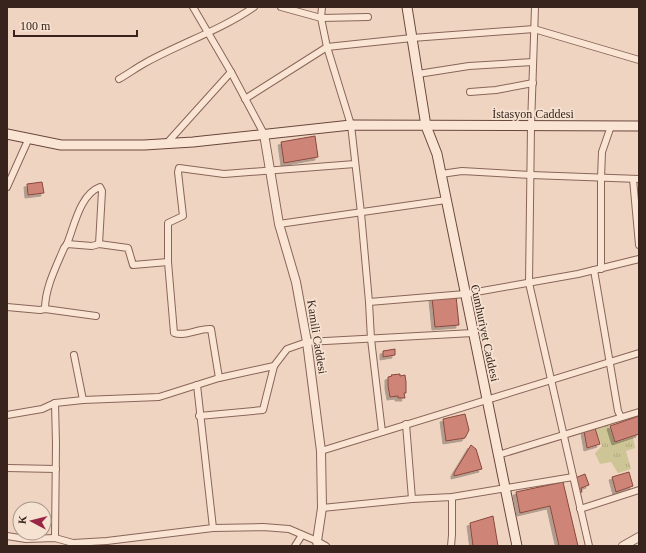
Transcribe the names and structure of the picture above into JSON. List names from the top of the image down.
{
  "streets": {
    "main road": ["İstasyon Caddesi", "Cumhuriyet Caddesi"],
    "street": ["Kamili Caddesi"]
  },
  "crossings": [
    ["İstasyon Caddesi", "Cumhuriyet Caddesi"],
    ["İstasyon Caddesi", "Kamili Caddesi"]
  ],
  "scale_bar": "100 m",
  "north": "left"
}
